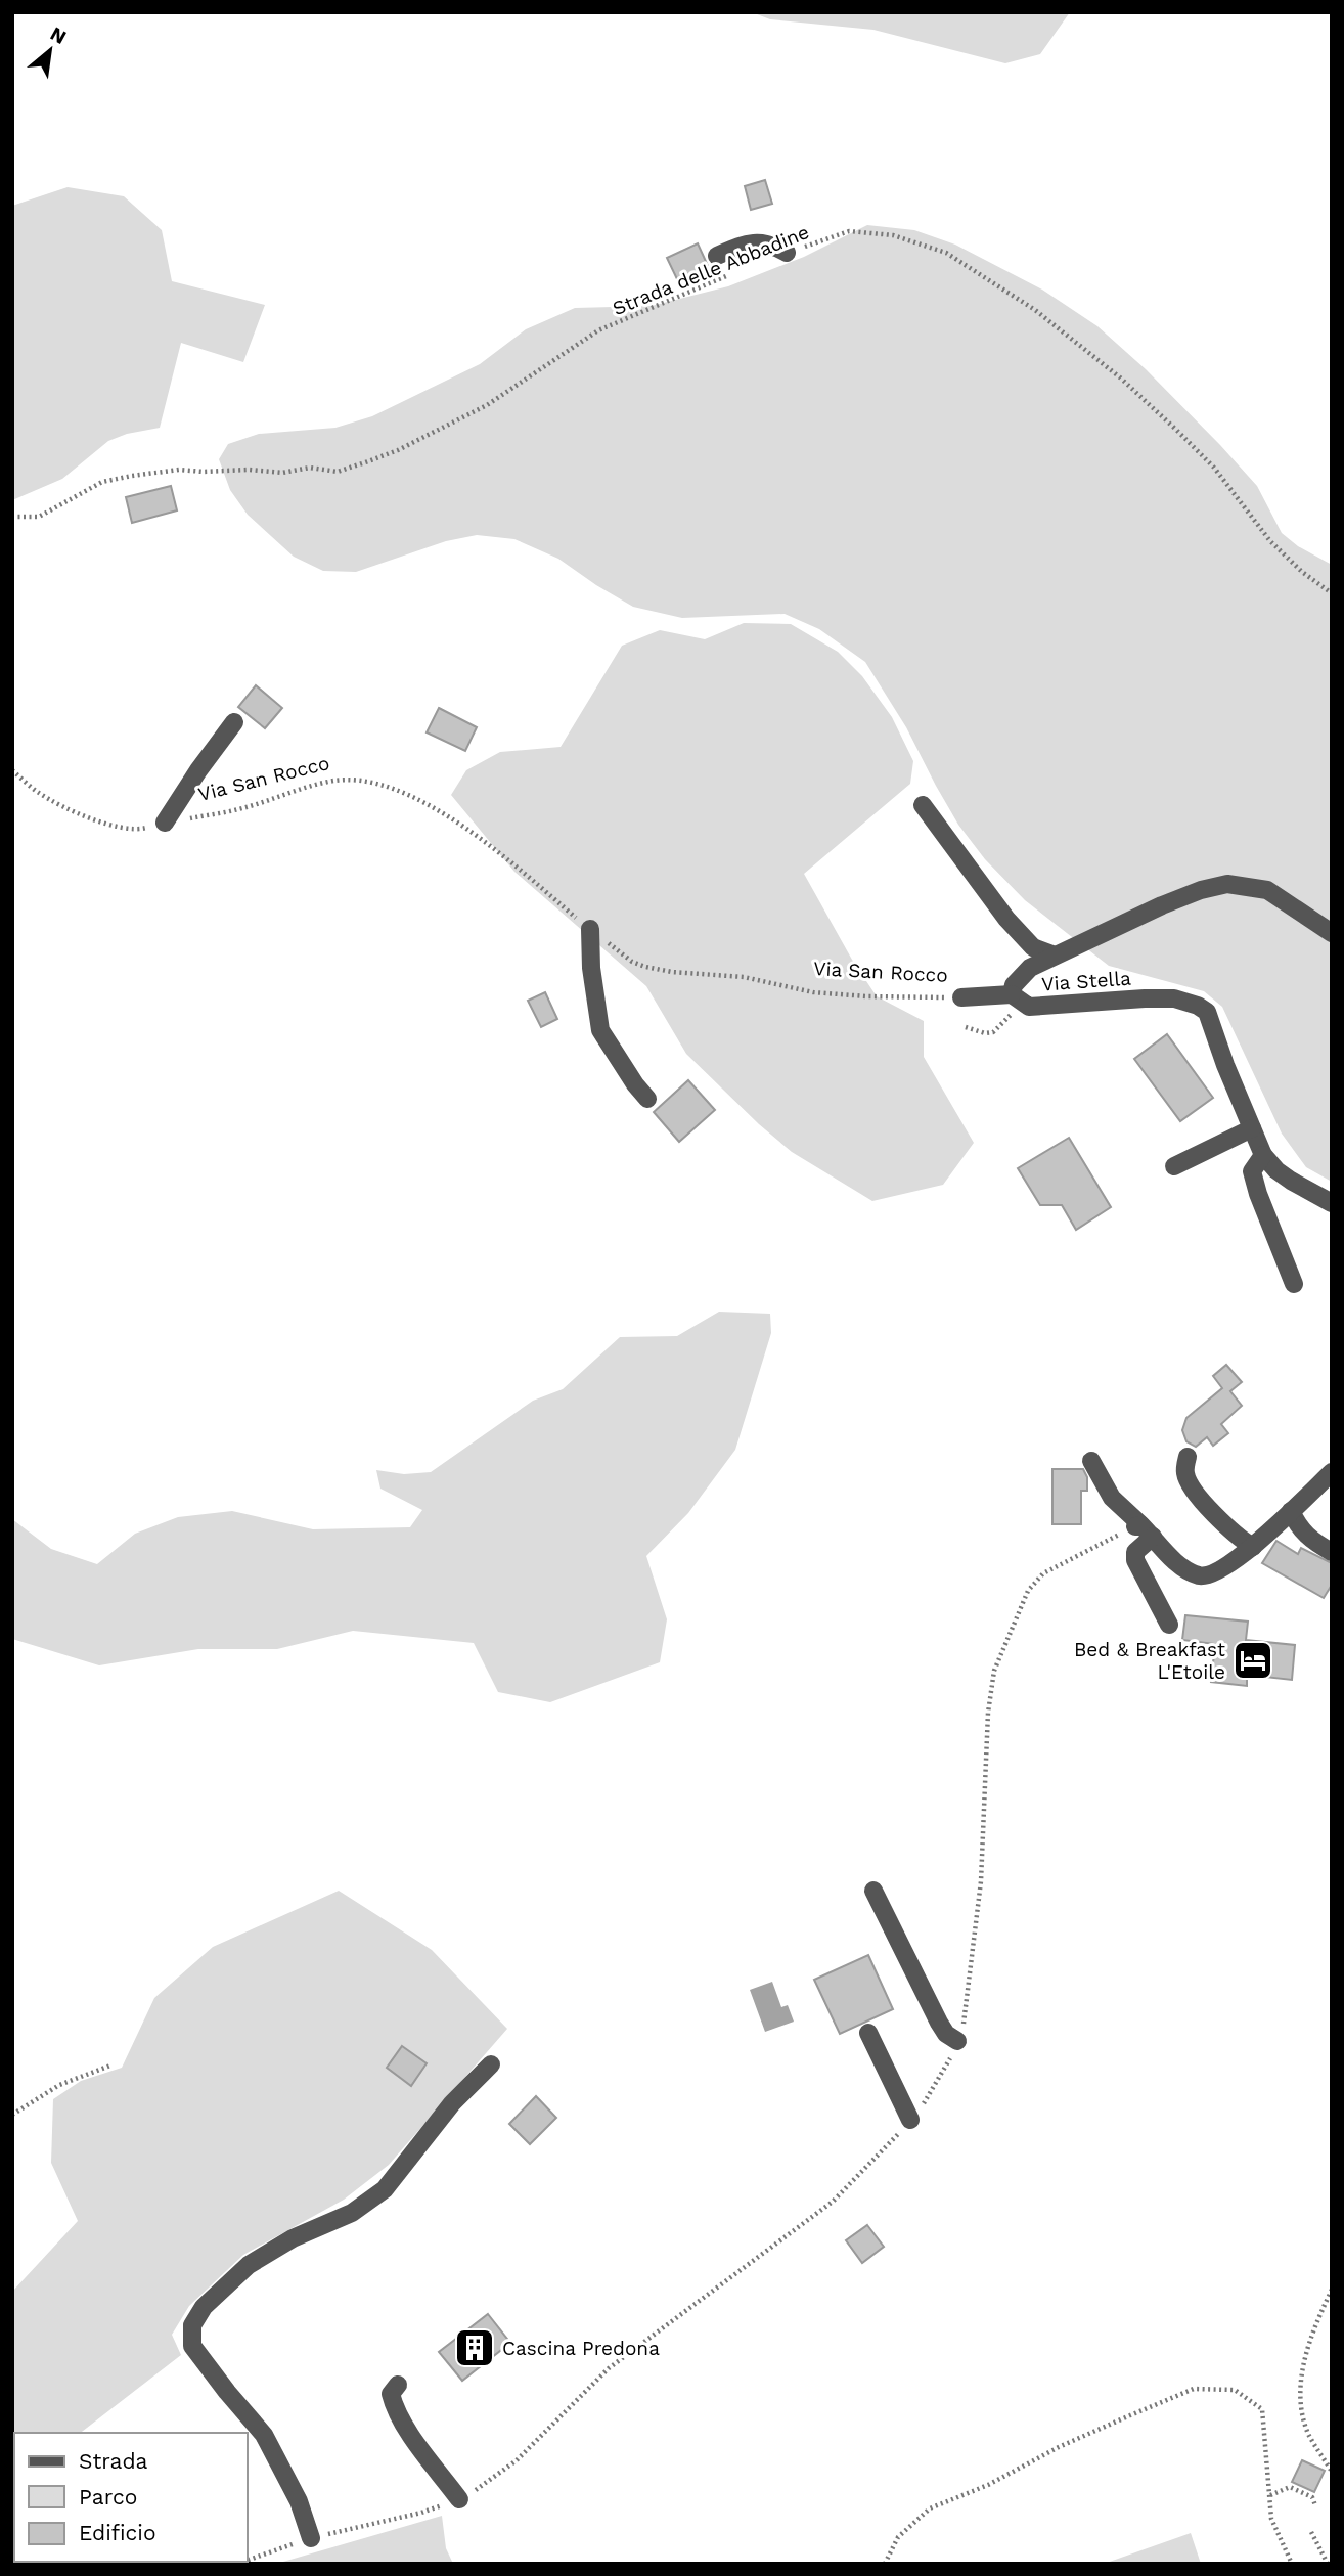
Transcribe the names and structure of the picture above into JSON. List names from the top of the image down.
{
  "streets": {
    "street": ["Via San Rocco", "Via Stella"],
    "path": ["Strada delle Abbadine"]
  },
  "crossings": [
    ["Via San Rocco", "Via Stella"]
  ],
  "places": {
    "hotel": ["Bed & Breakfast L'Etoile"],
    "building": ["Cascina Predona"]
  },
  "legend": ["Strada", "Parco", "Edificio"],
  "north": "top right"
}
